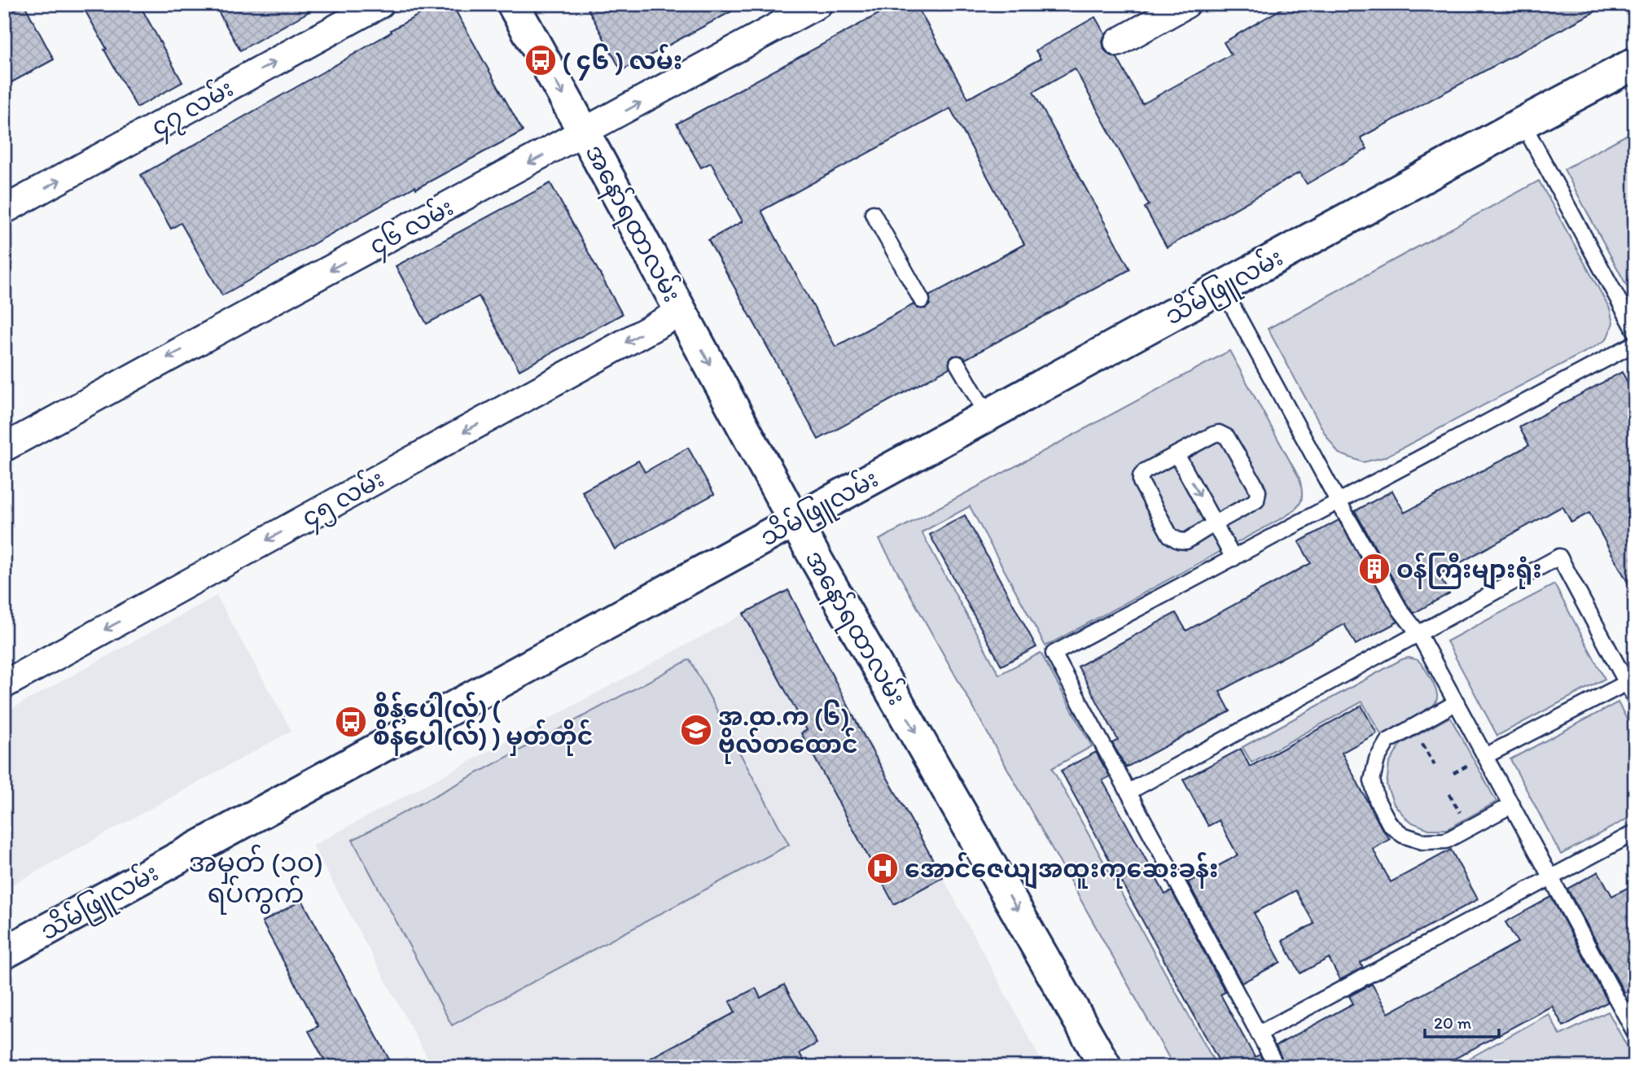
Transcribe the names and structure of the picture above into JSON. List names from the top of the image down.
{
  "streets": {
    "main road": ["အနော်ရထာလမ်း", "သိမ်ဖြူလမ်း"],
    "street": ["၄၇ လမ်း", "၄၆ လမ်း", "၄၅ လမ်း"]
  },
  "crossings": [
    ["အနော်ရထာလမ်း", "၄၆ လမ်း"],
    ["အနော်ရထာလမ်း", "သိမ်ဖြူလမ်း"],
    ["အနော်ရထာလမ်း", "၄၅ လမ်း"]
  ],
  "one_way": ["၄၇ လမ်း", "အနော်ရထာလမ်း", "၄၅ လမ်း"],
  "districts": ["အမှတ် (၁၀) ရပ်ကွက်"],
  "places": {
    "bus stop": ["( ၄၆ ) လမ်း", "စိန့်ပေါ(လ်) ( စိန်ပေါ(လ်) ) မှတ်တိုင်"],
    "building": ["ဝန်ကြီးများရုံး"],
    "school or university": ["အ.ထ.က (၆) ဗိုလ်တထောင်"],
    "hospital": ["အောင်ဇေယျအထူးကုဆေးခန်း"]
  },
  "scale_bar": "20 m"
}
